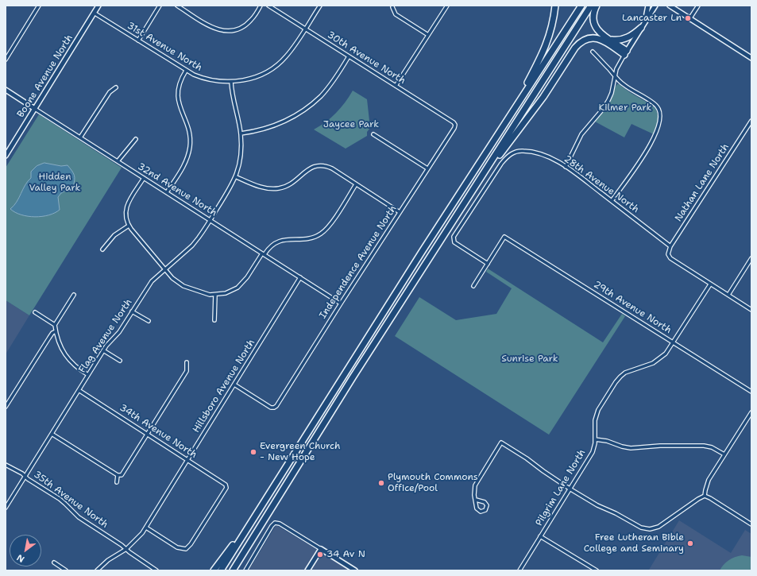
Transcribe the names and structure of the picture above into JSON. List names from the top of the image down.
{
  "streets": {
    "street": [
      "31st Avenue North",
      "30th Avenue North",
      "Boone Avenue North",
      "Nathan Lane North",
      "28th Avenue North",
      "32nd Avenue North",
      "Independence Avenue North",
      "29th Avenue North",
      "Flag Avenue North",
      "Hillsboro Avenue North",
      "34th Avenue North",
      "Pilgrim Lane North",
      "35th Avenue North"
    ]
  },
  "crossings": [
    ["31st Avenue North", "Boone Avenue North"],
    ["31st Avenue North", "Flag Avenue North"],
    ["30th Avenue North", "Independence Avenue North"],
    ["Boone Avenue North", "32nd Avenue North"],
    ["Nathan Lane North", "28th Avenue North"],
    ["Nathan Lane North", "Pilgrim Lane North"],
    ["28th Avenue North", "29th Avenue North"],
    ["32nd Avenue North", "Independence Avenue North"],
    ["32nd Avenue North", "Flag Avenue North"],
    ["32nd Avenue North", "Hillsboro Avenue North"],
    ["Independence Avenue North", "Hillsboro Avenue North"],
    ["29th Avenue North", "Pilgrim Lane North"],
    ["Flag Avenue North", "34th Avenue North"],
    ["Flag Avenue North", "35th Avenue North"],
    ["Hillsboro Avenue North", "34th Avenue North"],
    ["Hillsboro Avenue North", "35th Avenue North"]
  ],
  "parks": [
    "Kilmer Park",
    "Jaycee Park",
    "Hidden Valley Park",
    "Sunrise Park"
  ],
  "places": [
    "Lancaster Ln",
    "Evergreen Church - New Hope",
    "Plymouth Commons Office/Pool",
    "Free Lutheran Bible College and Seminary",
    "34 Av N"
  ],
  "north": "bottom left"
}
